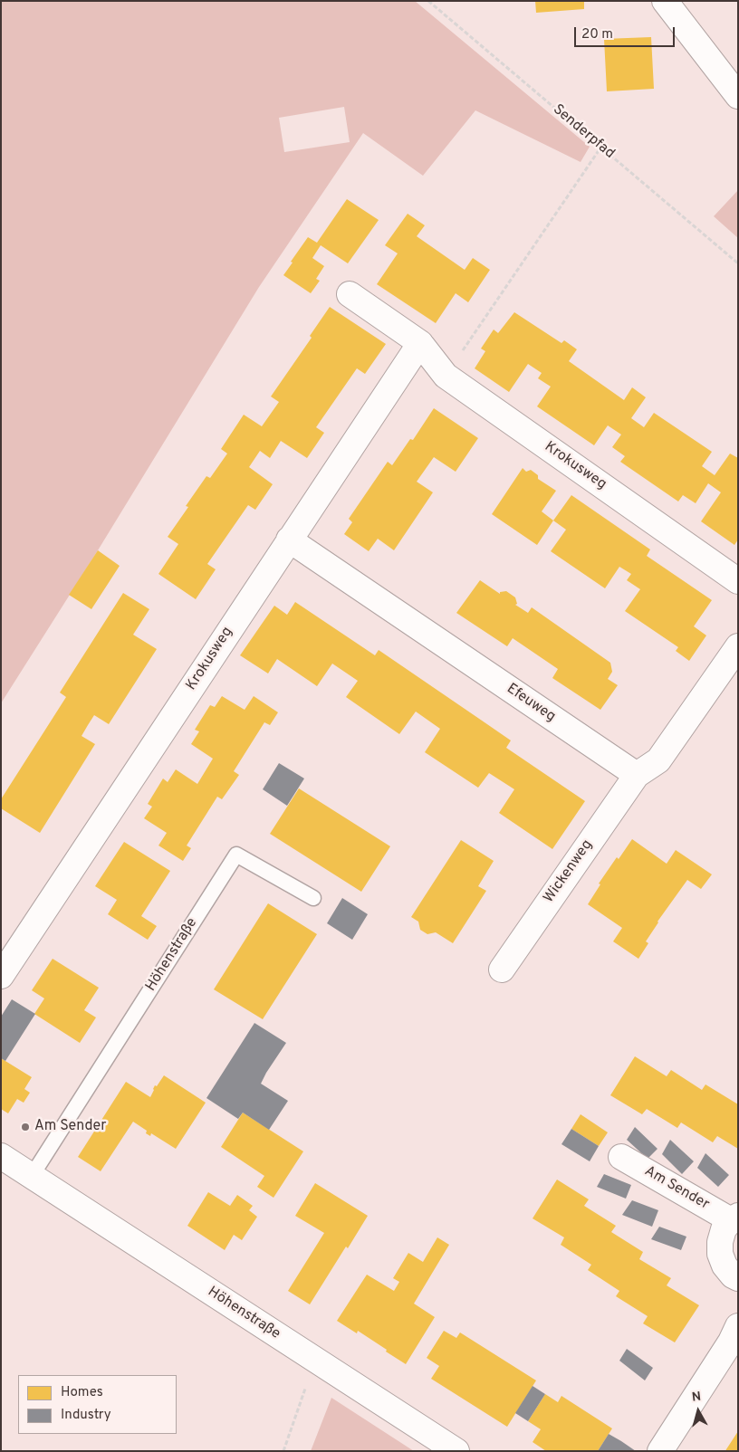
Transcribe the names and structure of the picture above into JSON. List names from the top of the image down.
{
  "streets": {
    "street": [
      "Krokusweg",
      "Efeuweg",
      "Wickenweg",
      "Höhenstraße",
      "Am Sender"
    ],
    "path": ["Senderpfad"]
  },
  "crossings": [
    ["Krokusweg", "Efeuweg"],
    ["Efeuweg", "Wickenweg"]
  ],
  "places": ["Am Sender"],
  "legend": ["Homes", "Industry"],
  "scale_bar": "20 m",
  "north": "top"
}
